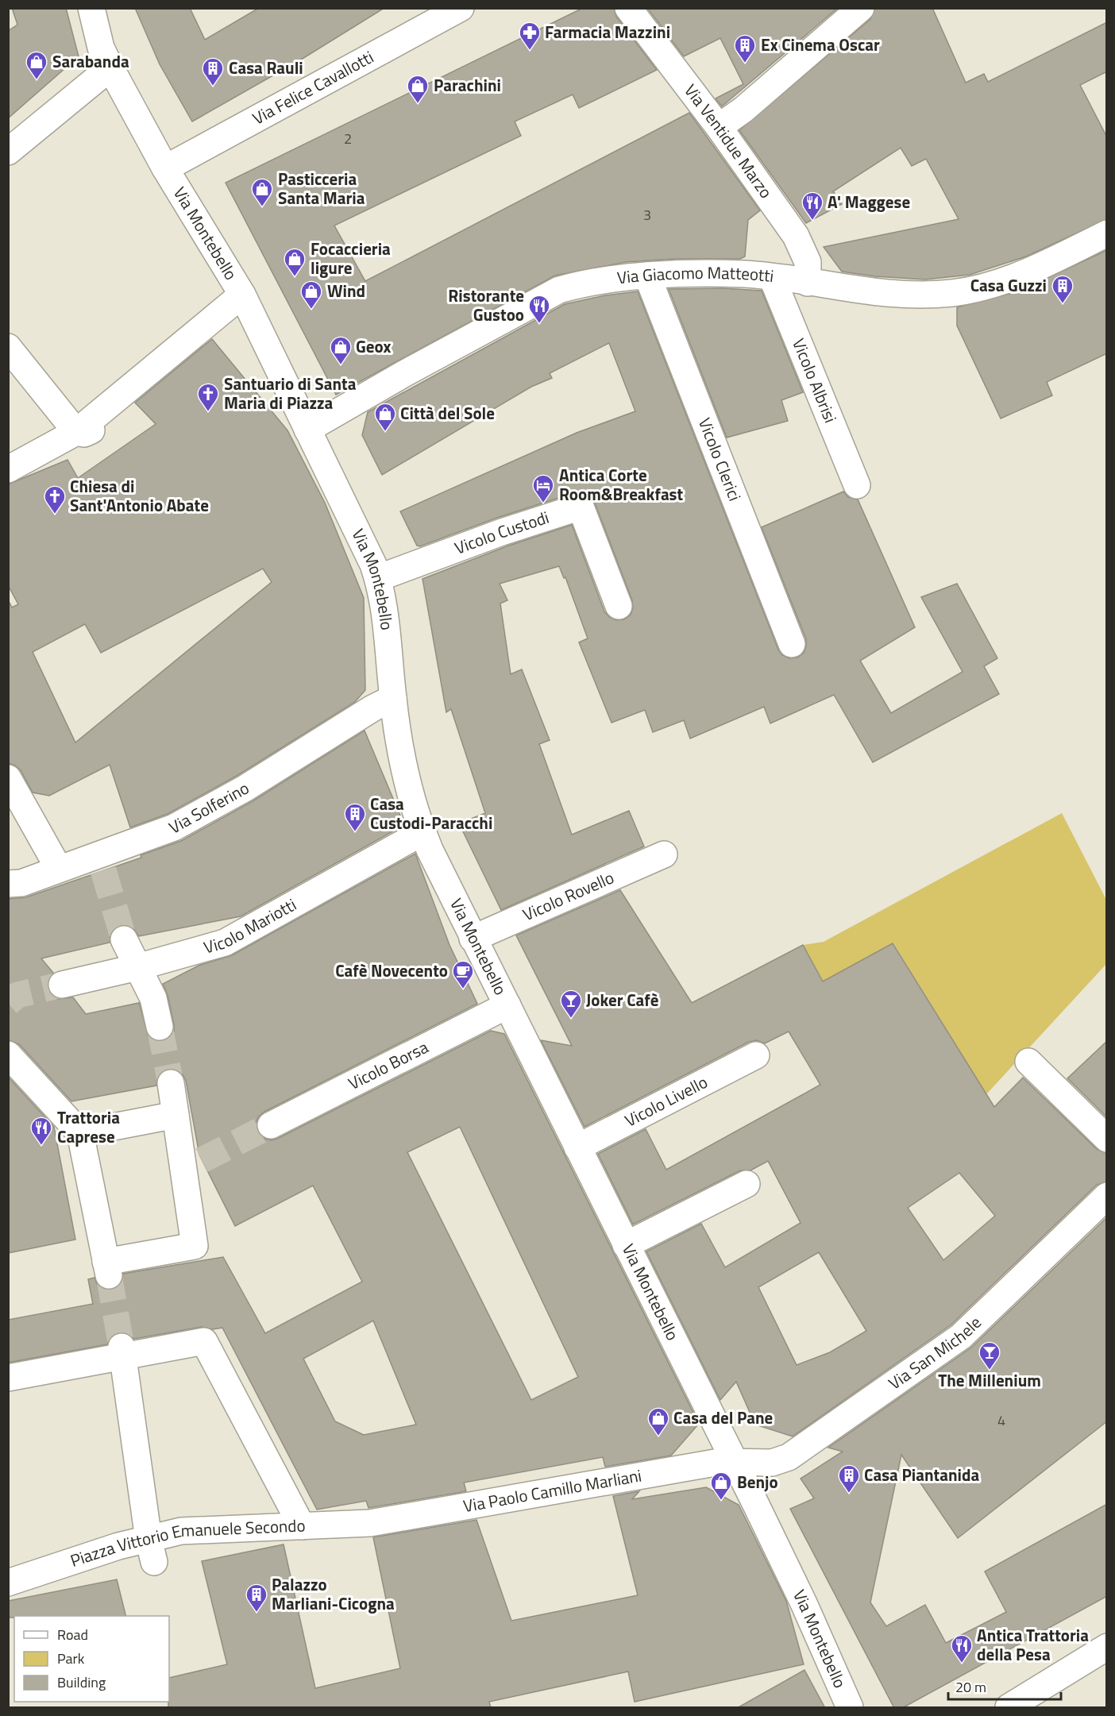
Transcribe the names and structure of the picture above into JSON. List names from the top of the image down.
{
  "streets": {
    "street": [
      "Via Felice Cavallotti",
      "Via Ventidue Marzo",
      "Via Montebello",
      "Via Giacomo Matteotti",
      "Vicolo Albrisi",
      "Vicolo Clerici",
      "Vicolo Custodi",
      "Via Solferino",
      "Vicolo Rovello",
      "Vicolo Mariotti",
      "Vicolo Borsa",
      "Vicolo Livello",
      "Via San Michele",
      "Via Paolo Camillo Marliani",
      "Piazza Vittorio Emanuele Secondo"
    ]
  },
  "crossings": [
    ["Via Felice Cavallotti", "Via Montebello"],
    ["Via Ventidue Marzo", "Via Giacomo Matteotti"],
    ["Via Montebello", "Via Giacomo Matteotti"],
    ["Via Montebello", "Vicolo Custodi"],
    ["Via Montebello", "Via Solferino"],
    ["Via Montebello", "Vicolo Rovello"],
    ["Via Montebello", "Vicolo Mariotti"],
    ["Via Montebello", "Vicolo Borsa"],
    ["Via Montebello", "Vicolo Livello"],
    ["Via Montebello", "Via San Michele"],
    ["Via Montebello", "Via Paolo Camillo Marliani"],
    ["Via Giacomo Matteotti", "Vicolo Albrisi"],
    ["Via Giacomo Matteotti", "Vicolo Clerici"],
    ["Via San Michele", "Via Paolo Camillo Marliani"],
    ["Via Paolo Camillo Marliani", "Piazza Vittorio Emanuele Secondo"]
  ],
  "places": {
    "pharmacy": ["Farmacia Mazzini"],
    "building": [
      "Ex Cinema Oscar",
      "Casa Rauli",
      "Casa Guzzi",
      "Casa Custodi-Paracchi",
      "Casa Piantanida",
      "Palazzo Marliani-Cicogna"
    ],
    "shop": [
      "Sarabanda",
      "Parachini",
      "Pasticceria Santa Maria",
      "Focaccieria ligure",
      "Wind",
      "Geox",
      "Città del Sole",
      "Casa del Pane",
      "Benjo"
    ],
    "restaurant": [
      "A' Maggese",
      "Ristorante Gustoo",
      "Trattoria Caprese",
      "Antica Trattoria della Pesa"
    ],
    "church": ["Santuario di Santa Maria di Piazza", "Chiesa di Sant'Antonio Abate"],
    "hotel": ["Antica Corte Room&Breakfast"],
    "cafe": ["Cafè Novecento"],
    "bar": ["Joker Cafè", "The Millenium"]
  },
  "house_numbers": ["2", "3", "4"],
  "legend": ["Road", "Park", "Building"],
  "scale_bar": "20 m"
}
